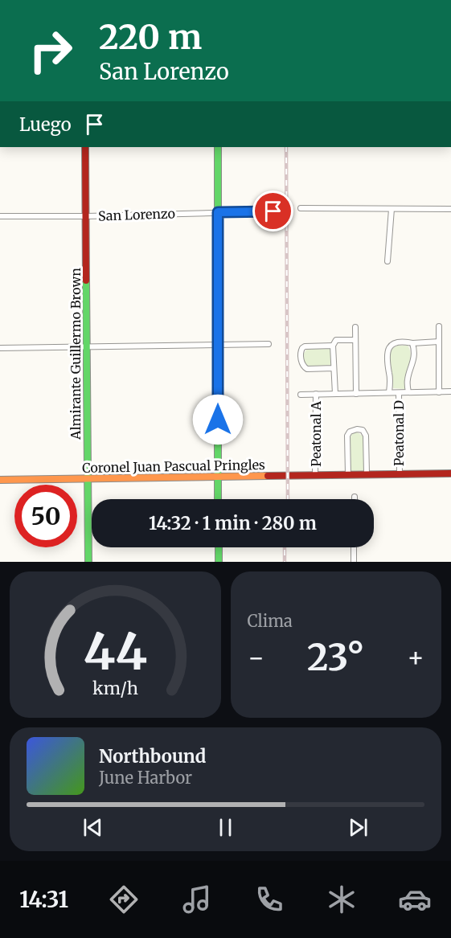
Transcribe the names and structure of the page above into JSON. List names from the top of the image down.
{
  "streets": {
    "street": [
      "San Lorenzo",
      "Almirante Guillermo Brown",
      "Peatonal D",
      "Peatonal A",
      "Coronel Juan Pascual Pringles"
    ]
  },
  "crossings": [
    ["San Lorenzo", "Almirante Guillermo Brown"],
    ["Almirante Guillermo Brown", "Coronel Juan Pascual Pringles"],
    ["Peatonal D", "Coronel Juan Pascual Pringles"],
    ["Peatonal A", "Coronel Juan Pascual Pringles"]
  ],
  "page": {
    "turn": ["220 m", "San Lorenzo"],
    "then": "Luego",
    "limit": "50",
    "trip": "14:32 · 1 min · 280 m",
    "tile": "Clima",
    "heat": ["−", "23°", "+"],
    "song": ["Northbound", "June Harbor"],
    "tabs": "14:31",
    "gauge": ["44", "km/h"]
  }
}
